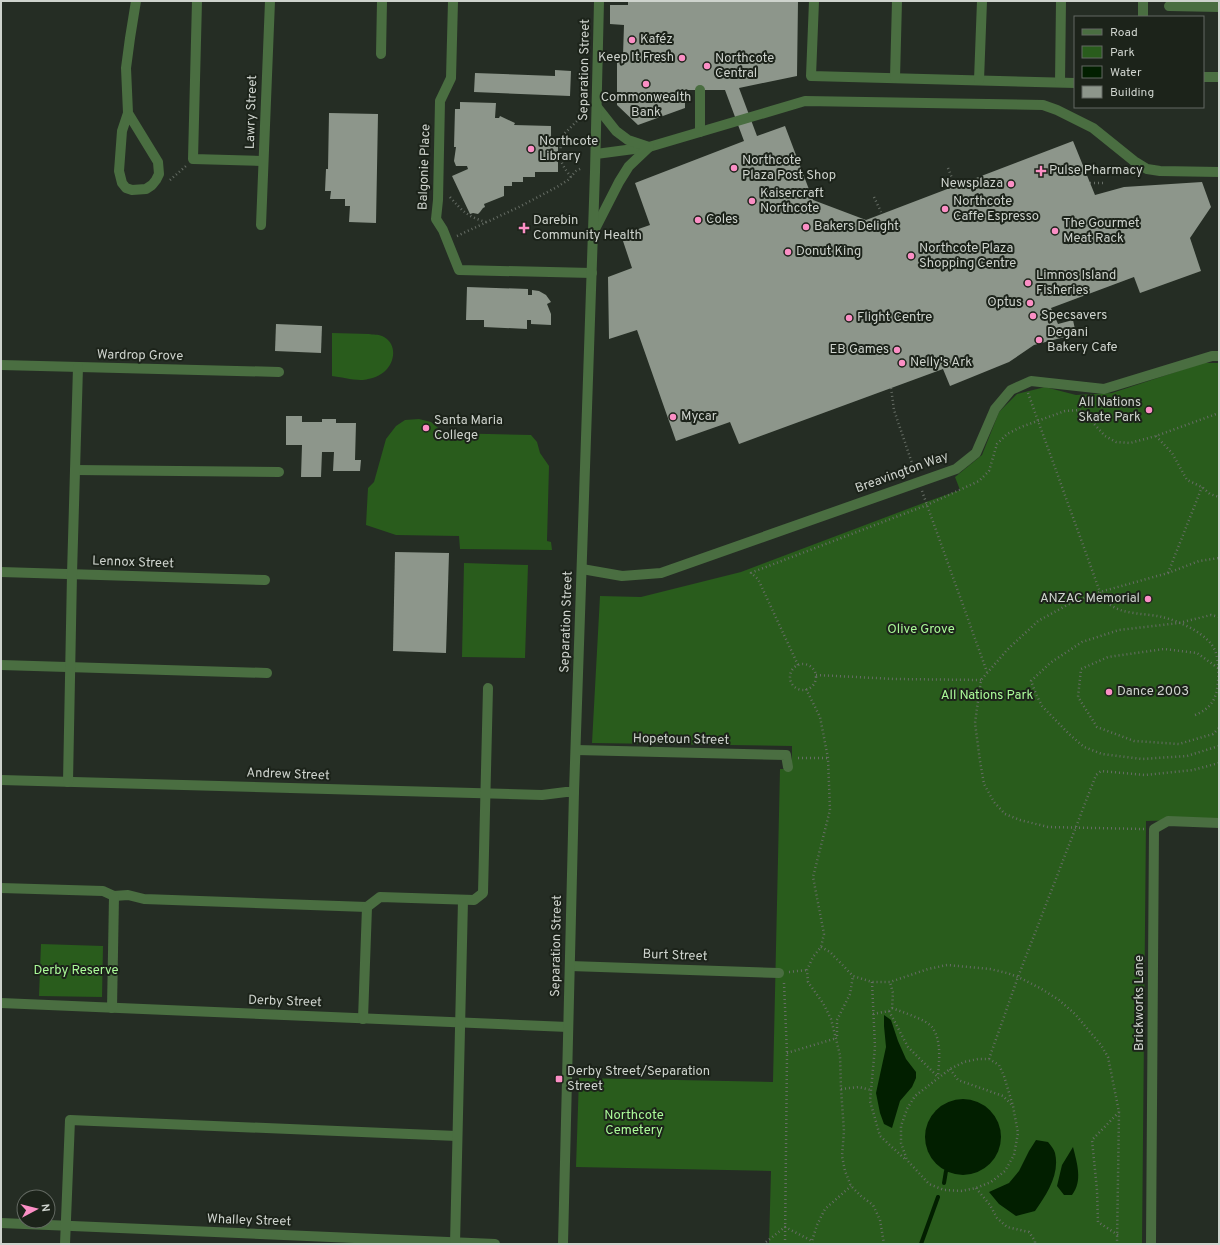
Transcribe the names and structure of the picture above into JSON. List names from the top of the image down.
{
  "streets": {
    "street": [
      "Separation Street",
      "Lawry Street",
      "Balgonie Place",
      "Wardrop Grove",
      "Breavington Way",
      "Lennox Street",
      "Hopetoun Street",
      "Andrew Street",
      "Burt Street",
      "Derby Street",
      "Brickworks Lane",
      "Whalley Street"
    ]
  },
  "crossings": [
    ["Separation Street", "Balgonie Place"],
    ["Separation Street", "Breavington Way"],
    ["Separation Street", "Hopetoun Street"],
    ["Separation Street", "Andrew Street"],
    ["Separation Street", "Burt Street"],
    ["Separation Street", "Derby Street"]
  ],
  "parks": [
    "Olive Grove",
    "All Nations Park",
    "Derby Reserve",
    "Northcote Cemetery"
  ],
  "places": {
    "other": [
      "Kaféz",
      "Keep It Fresh",
      "Northcote Central",
      "Commonwealth Bank",
      "Northcote Library",
      "Northcote Plaza Post Shop",
      "Newsplaza",
      "Kaisercraft Northcote",
      "Northcote Caffe Espresso",
      "Coles",
      "Bakers Delight",
      "The Gourmet Meat Rack",
      "Donut King",
      "Northcote Plaza Shopping Centre",
      "Limnos Island Fisheries",
      "Optus",
      "Specsavers",
      "Flight Centre",
      "Degani Bakery Cafe",
      "EB Games",
      "Nelly's Ark",
      "All Nations Skate Park",
      "Mycar",
      "Santa Maria College",
      "ANZAC Memorial",
      "Dance 2003"
    ],
    "health": ["Pulse Pharmacy", "Darebin Community Health"],
    "transit": ["Derby Street/Separation Street"]
  },
  "legend": [
    "Road",
    "Park",
    "Water",
    "Building"
  ],
  "north": "right"
}
